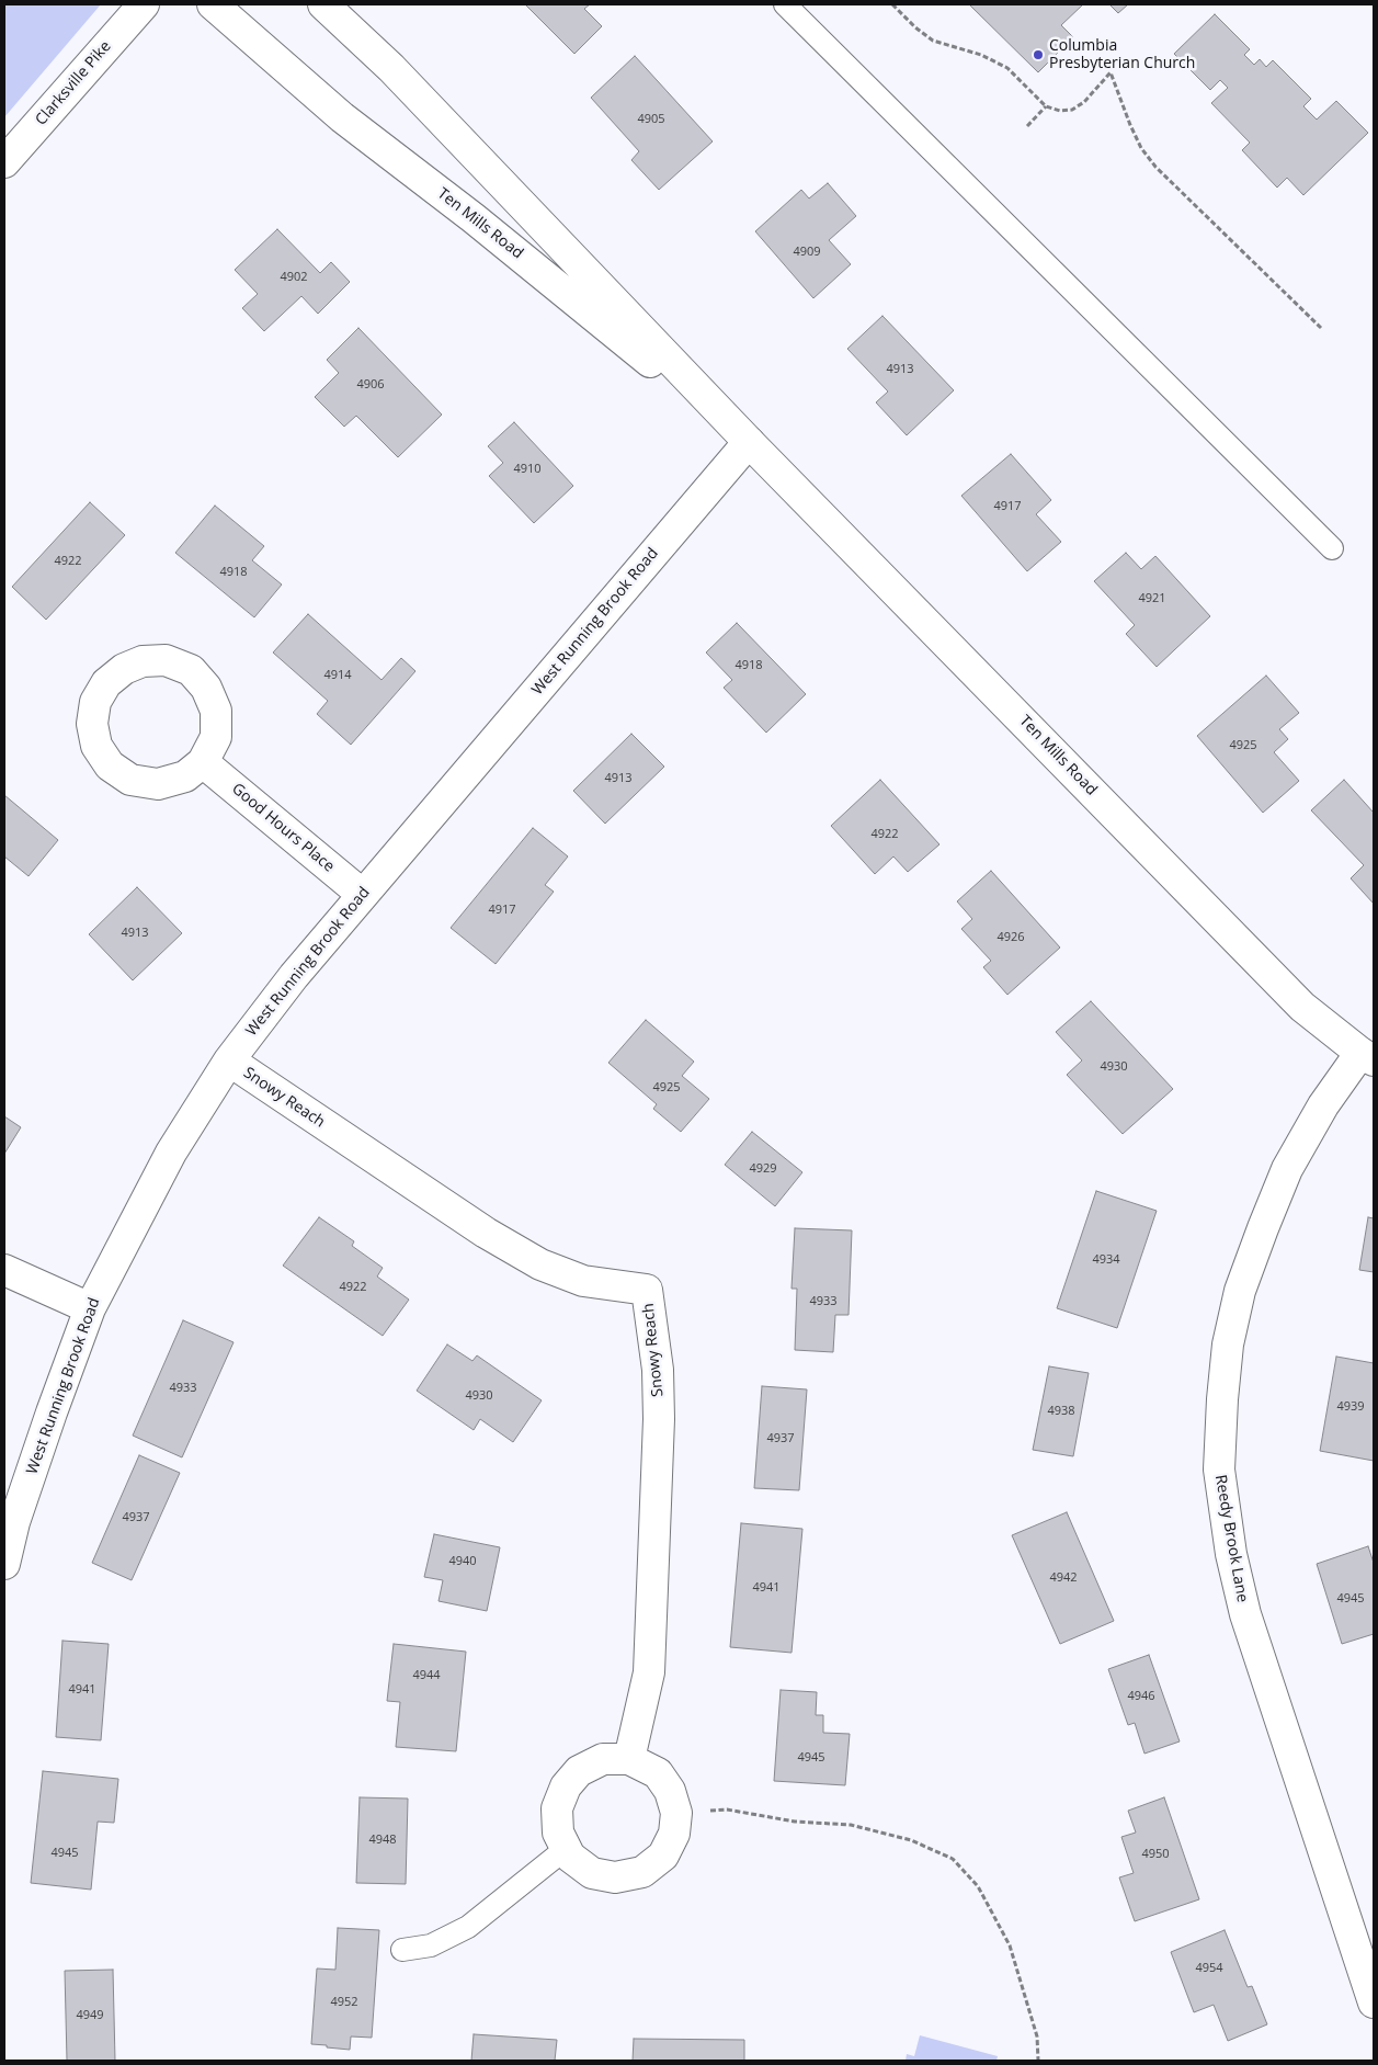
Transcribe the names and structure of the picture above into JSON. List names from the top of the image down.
{
  "streets": {
    "street": [
      "Clarksville Pike",
      "Ten Mills Road",
      "West Running Brook Road",
      "Good Hours Place",
      "Snowy Reach",
      "Reedy Brook Lane"
    ]
  },
  "crossings": [
    ["Ten Mills Road", "West Running Brook Road"],
    ["Ten Mills Road", "Reedy Brook Lane"],
    ["West Running Brook Road", "Good Hours Place"],
    ["West Running Brook Road", "Snowy Reach"]
  ],
  "places": ["Columbia Presbyterian Church"],
  "house_numbers": [
    "4905",
    "4909",
    "4902",
    "4913",
    "4906",
    "4910",
    "4917",
    "4922",
    "4918",
    "4921",
    "4918",
    "4914",
    "4925",
    "4913",
    "4922",
    "4917",
    "4913",
    "4926",
    "4930",
    "4925",
    "4929",
    "4934",
    "4922",
    "4933",
    "4933",
    "4930",
    "4939",
    "4938",
    "4937",
    "4937",
    "4940",
    "4942",
    "4941",
    "4945",
    "4944",
    "4941",
    "4946",
    "4945",
    "4948",
    "4945",
    "4950",
    "4954",
    "4952",
    "4949"
  ]
}
